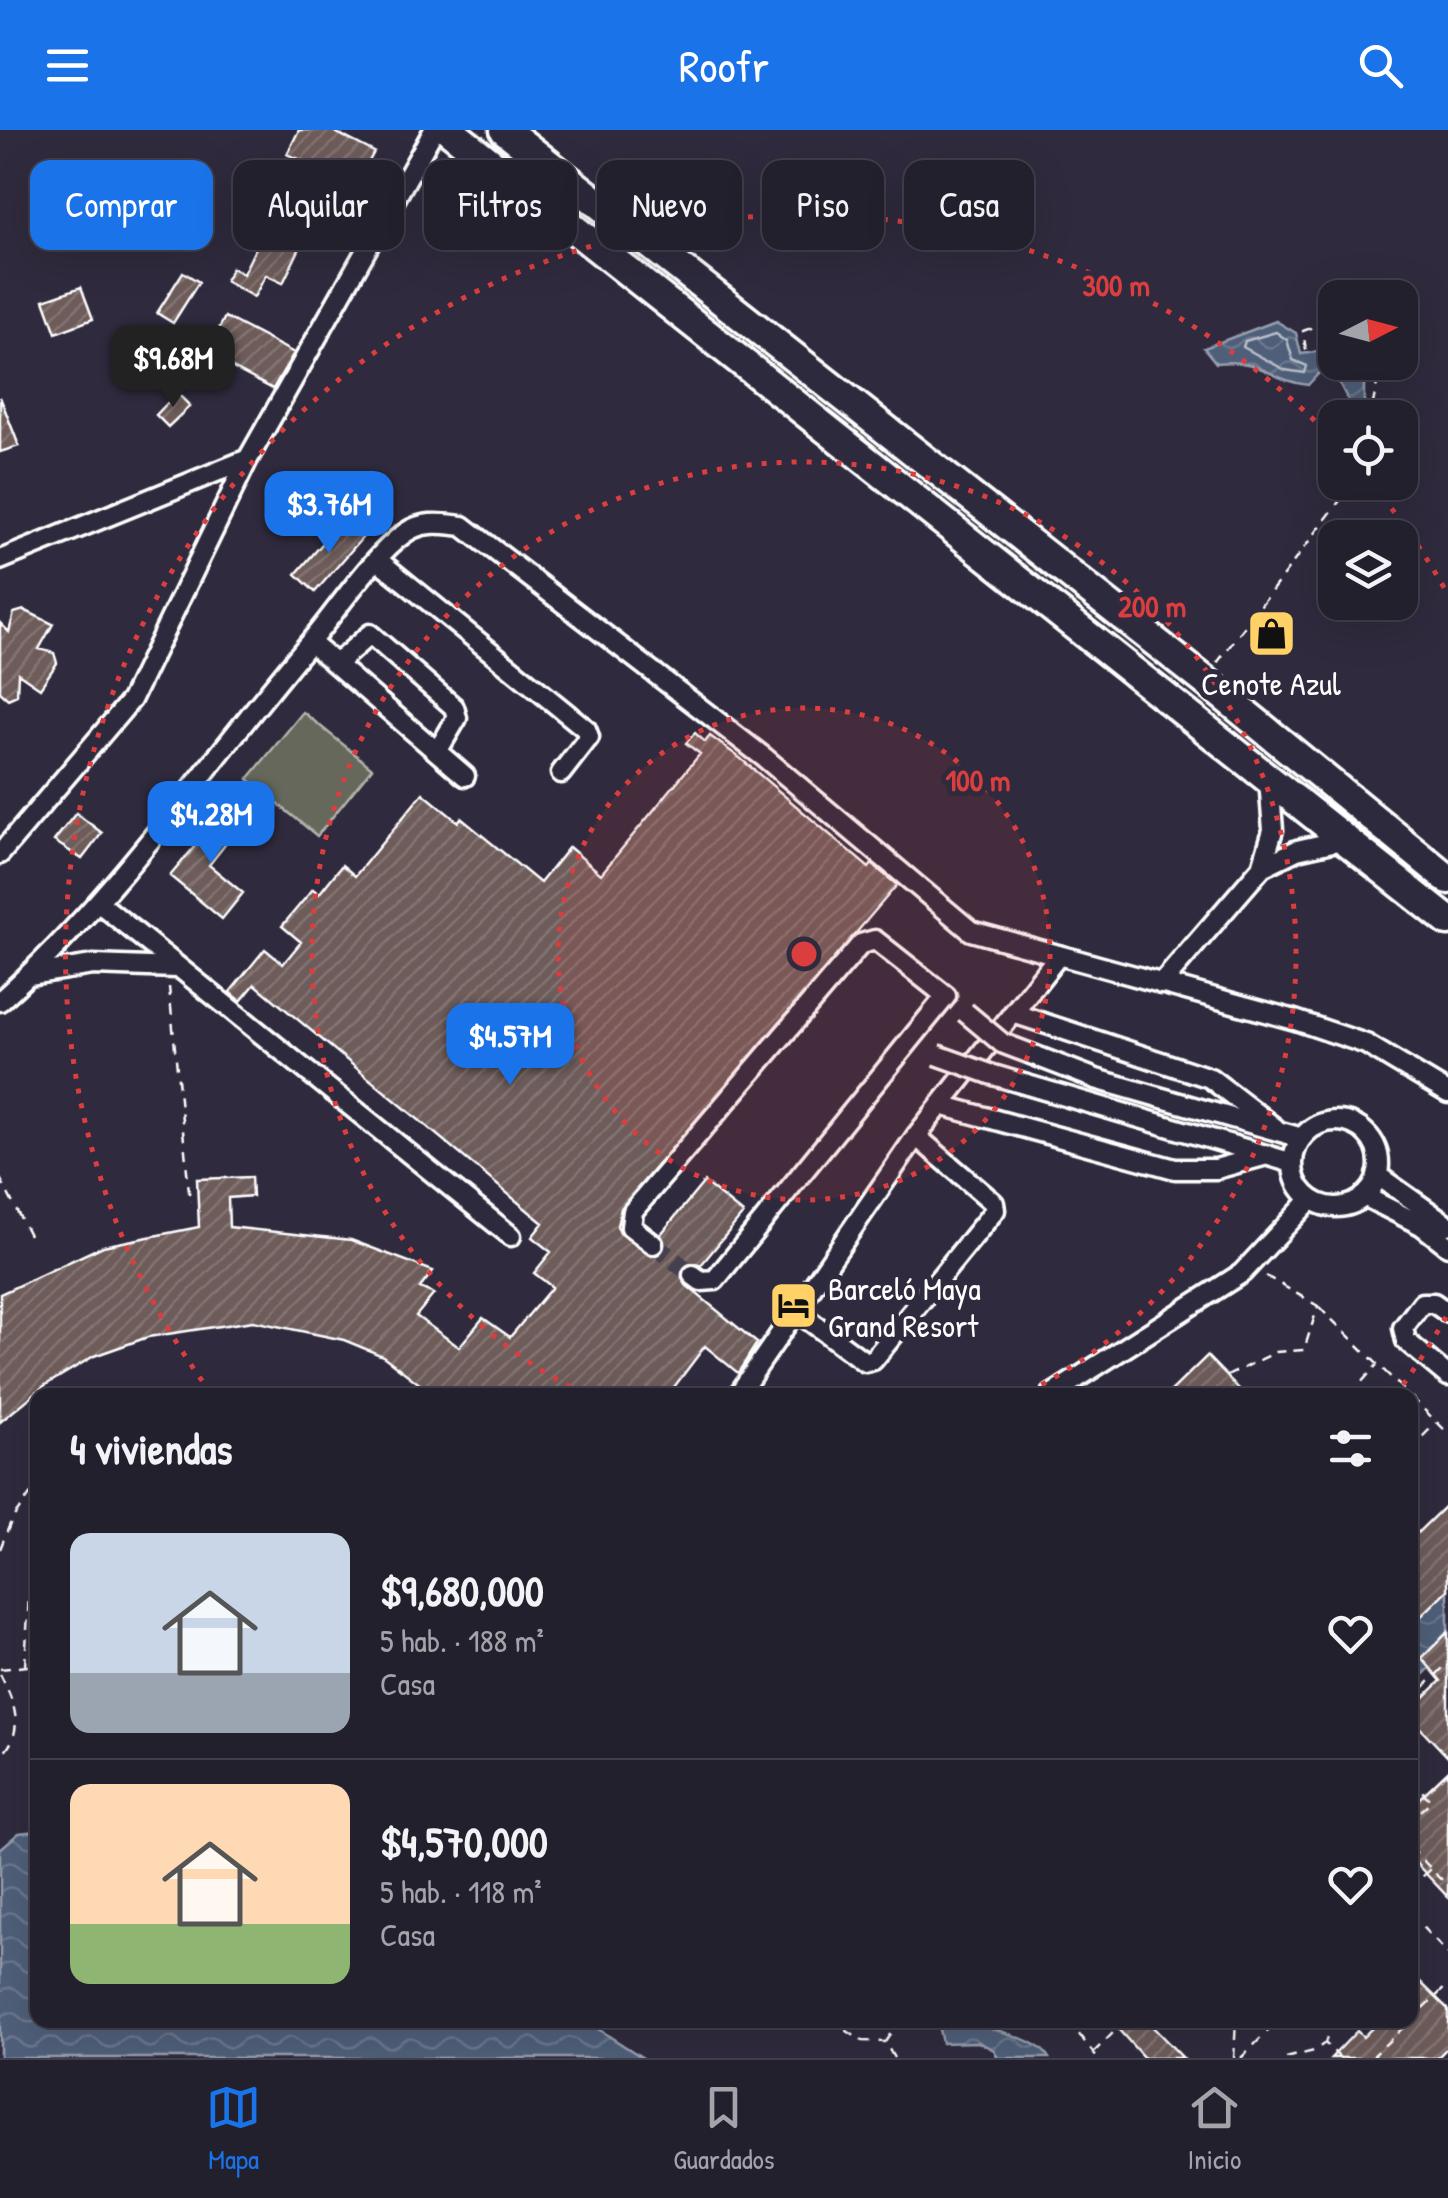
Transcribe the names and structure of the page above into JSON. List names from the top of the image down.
{
  "places": {
    "shop": ["Cenote Azul"],
    "hotel": ["Barceló Maya Grand Resort"]
  },
  "north": "right",
  "page": {
    "header": "Roofr",
    "chip": [
      "Comprar",
      "Alquilar",
      "Filtros",
      "Nuevo",
      "Piso",
      "Casa"
    ],
    "price": [
      "$9.68M",
      "$3.76M",
      "$4.28M",
      "$4.57M"
    ],
    "heading": "4 viviendas",
    "list": [
      {
        "name": "$9,680,000",
        "note": "5 hab. · 188 m² · Casa"
      },
      {
        "name": "$4,570,000",
        "note": "5 hab. · 118 m² · Casa"
      }
    ],
    "tabs": ["Mapa", "Guardados", "Inicio"]
  },
  "rings": ["300 m", "200 m", "100 m"]
}
